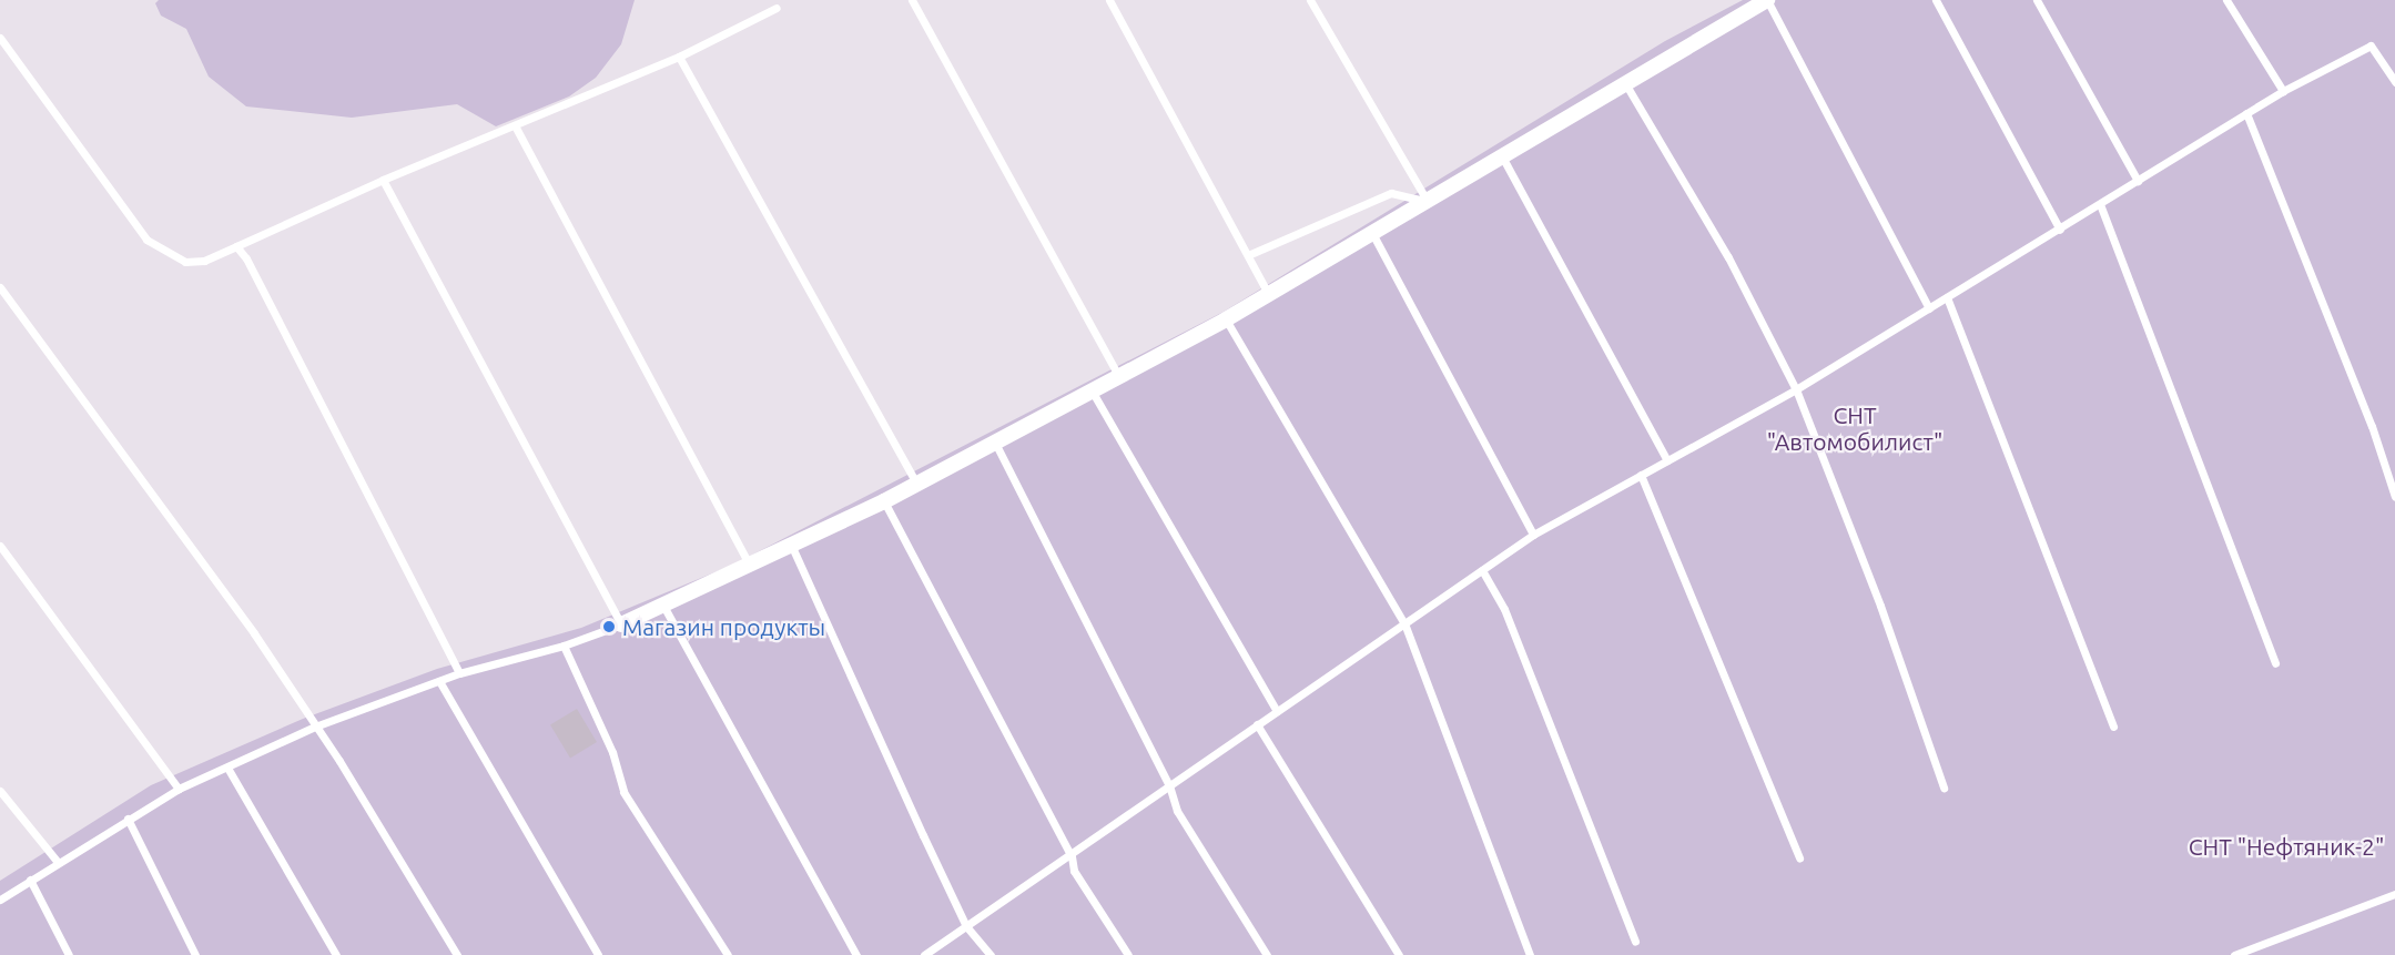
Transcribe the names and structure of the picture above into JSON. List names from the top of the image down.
{
  "parks": ["СНТ \"Автомобилист\"", "СНТ \"Нефтяник-2\""],
  "places": ["Магазин продукты"]
}
